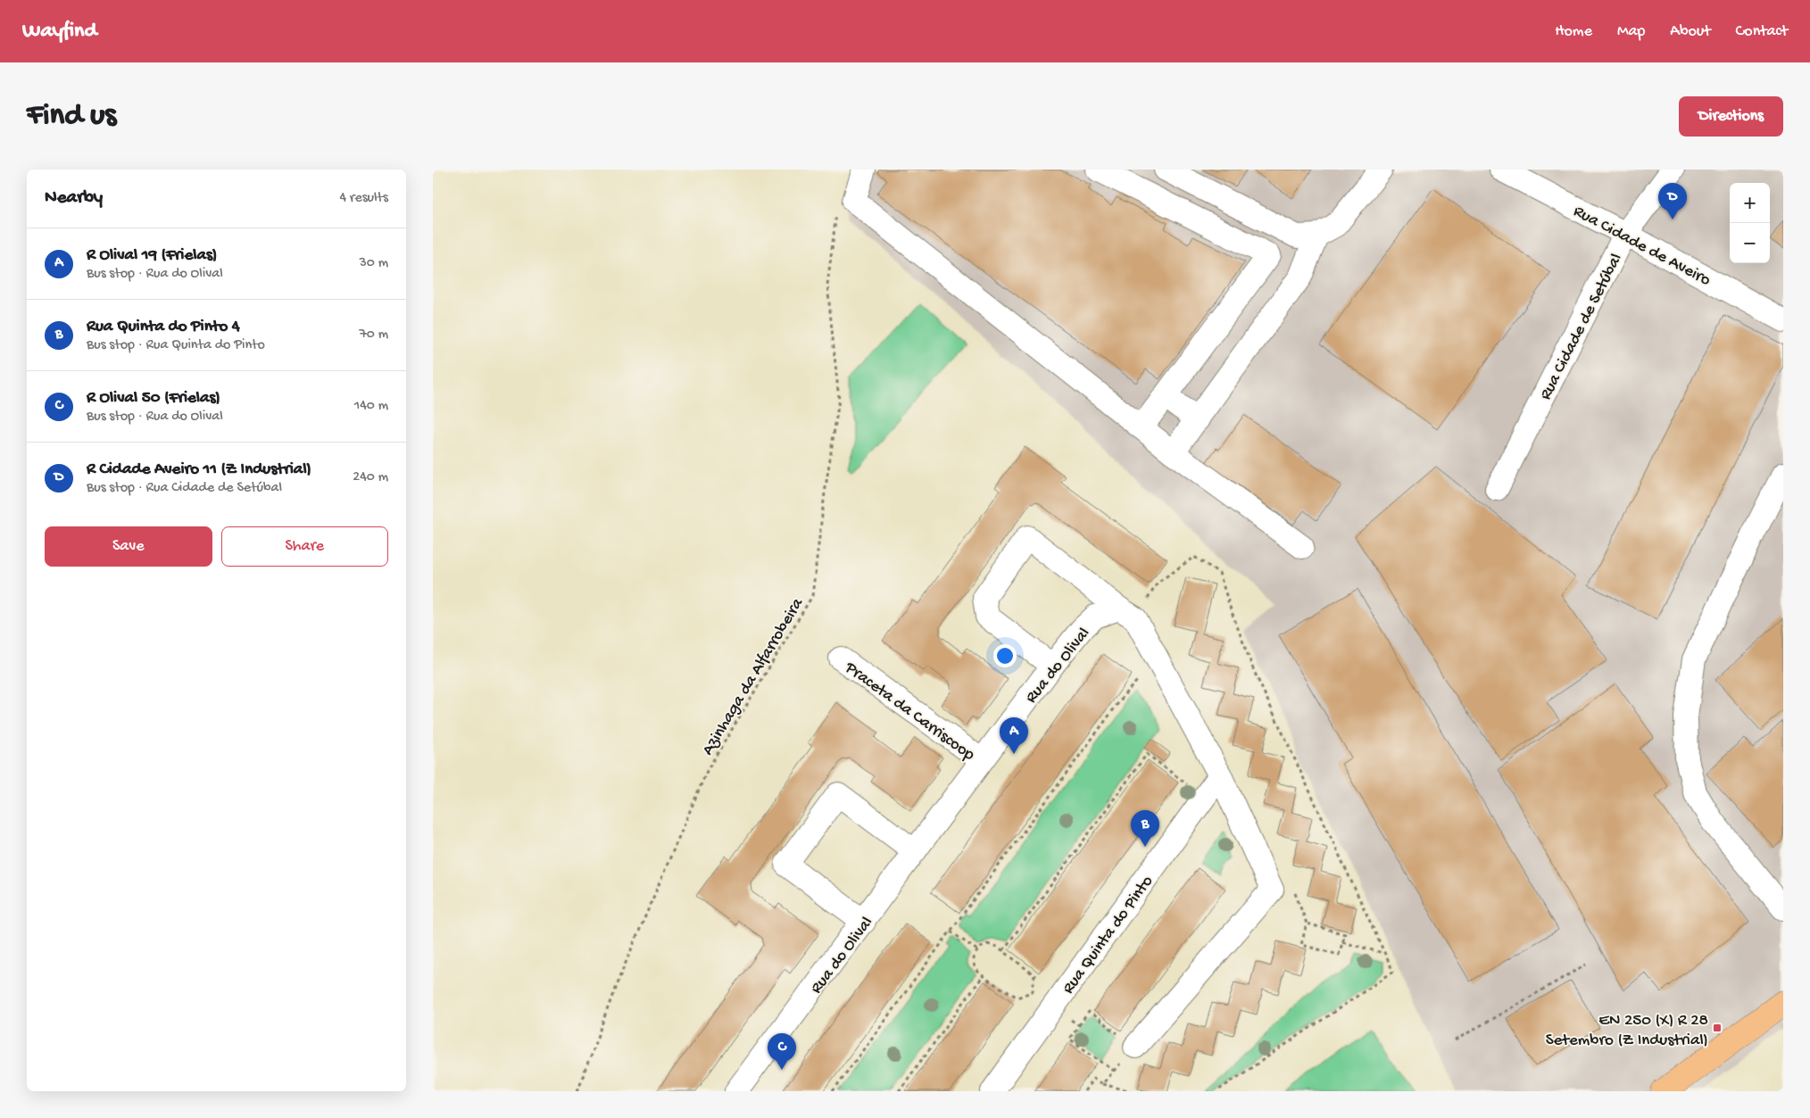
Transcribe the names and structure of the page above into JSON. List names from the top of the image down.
{
  "streets": {
    "street": [
      "Rua Cidade de Aveiro",
      "Rua Cidade de Setúbal",
      "Rua do Olival",
      "Praceta da Carriscoop",
      "Rua Quinta do Pinto"
    ],
    "path": ["Azinhaga da Alfarrobeira"]
  },
  "crossings": [
    ["Rua Cidade de Aveiro", "Rua Cidade de Setúbal"],
    ["Rua do Olival", "Praceta da Carriscoop"]
  ],
  "places": {
    "transit": ["EN 250 (X) R 28 Setembro (Z Industrial)"]
  },
  "page": {
    "header": "Wayfind",
    "nav": [
      "Home",
      "Map",
      "About",
      "Contact"
    ],
    "buttons": [
      "Directions",
      ["Save", "Share"]
    ],
    "title": "Find us",
    "heading": ["Nearby", "4 results"],
    "map_buttons": ["+", "−"],
    "pins": [
      "D",
      "A",
      "B",
      "C"
    ],
    "list": [
      {
        "mark": "A",
        "name": "R Olival 19 (Frielas)",
        "note": "Bus stop · Rua do Olival",
        "value": "30 m"
      },
      {
        "mark": "B",
        "name": "Rua Quinta do Pinto 4",
        "note": "Bus stop · Rua Quinta do Pinto",
        "value": "70 m"
      },
      {
        "mark": "C",
        "name": "R Olival 50 (Frielas)",
        "note": "Bus stop · Rua do Olival",
        "value": "140 m"
      },
      {
        "mark": "D",
        "name": "R Cidade Aveiro 11 (Z Industrial)",
        "note": "Bus stop · Rua Cidade de Setúbal",
        "value": "240 m"
      }
    ]
  }
}
